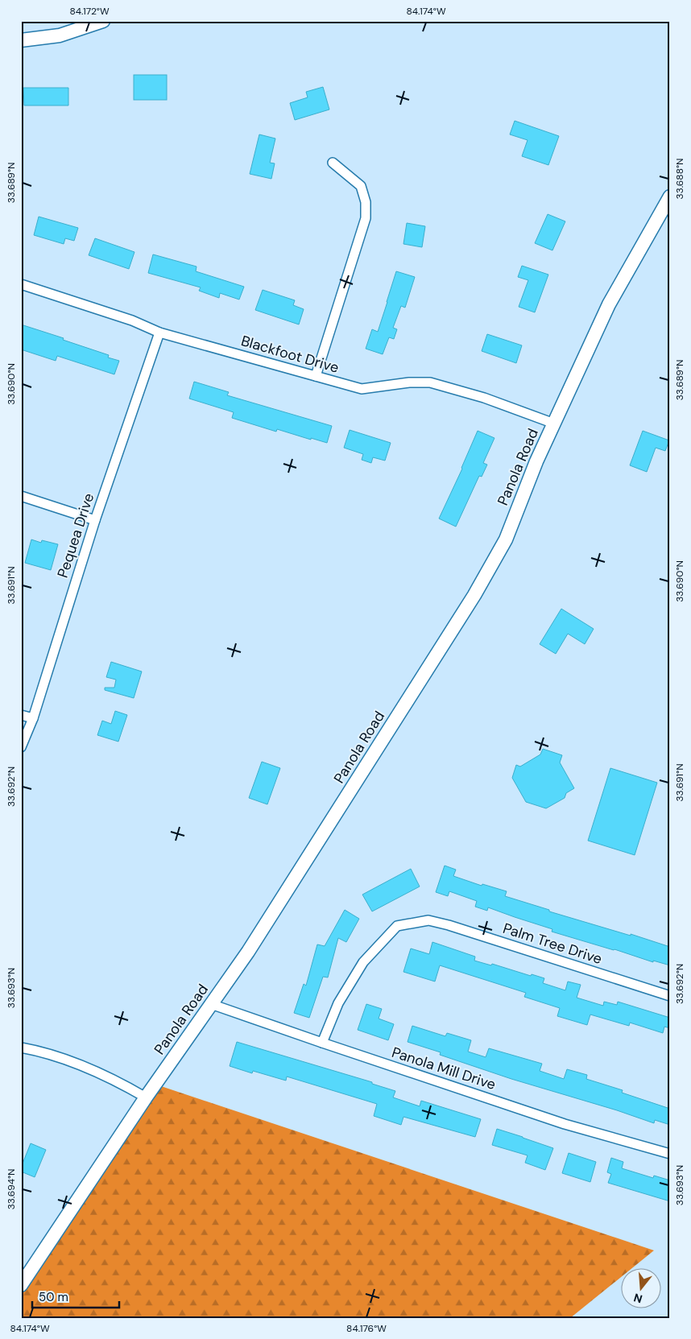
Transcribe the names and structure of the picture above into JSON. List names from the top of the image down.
{
  "streets": {
    "main road": ["Panola Road"],
    "street": [
      "Blackfoot Drive",
      "Pequea Drive",
      "Palm Tree Drive",
      "Panola Mill Drive"
    ]
  },
  "crossings": [
    ["Blackfoot Drive", "Panola Road"],
    ["Blackfoot Drive", "Pequea Drive"],
    ["Panola Road", "Panola Mill Drive"],
    ["Palm Tree Drive", "Panola Mill Drive"]
  ],
  "scale_bar": "50 m",
  "north": "bottom",
  "coordinates": [
    "84.172°W",
    "84.174°W",
    "33.688°N",
    "33.689°N",
    "33.690°N",
    "33.691°N",
    "33.692°N",
    "33.693°N",
    "33.694°N",
    "84.176°W"
  ]
}
